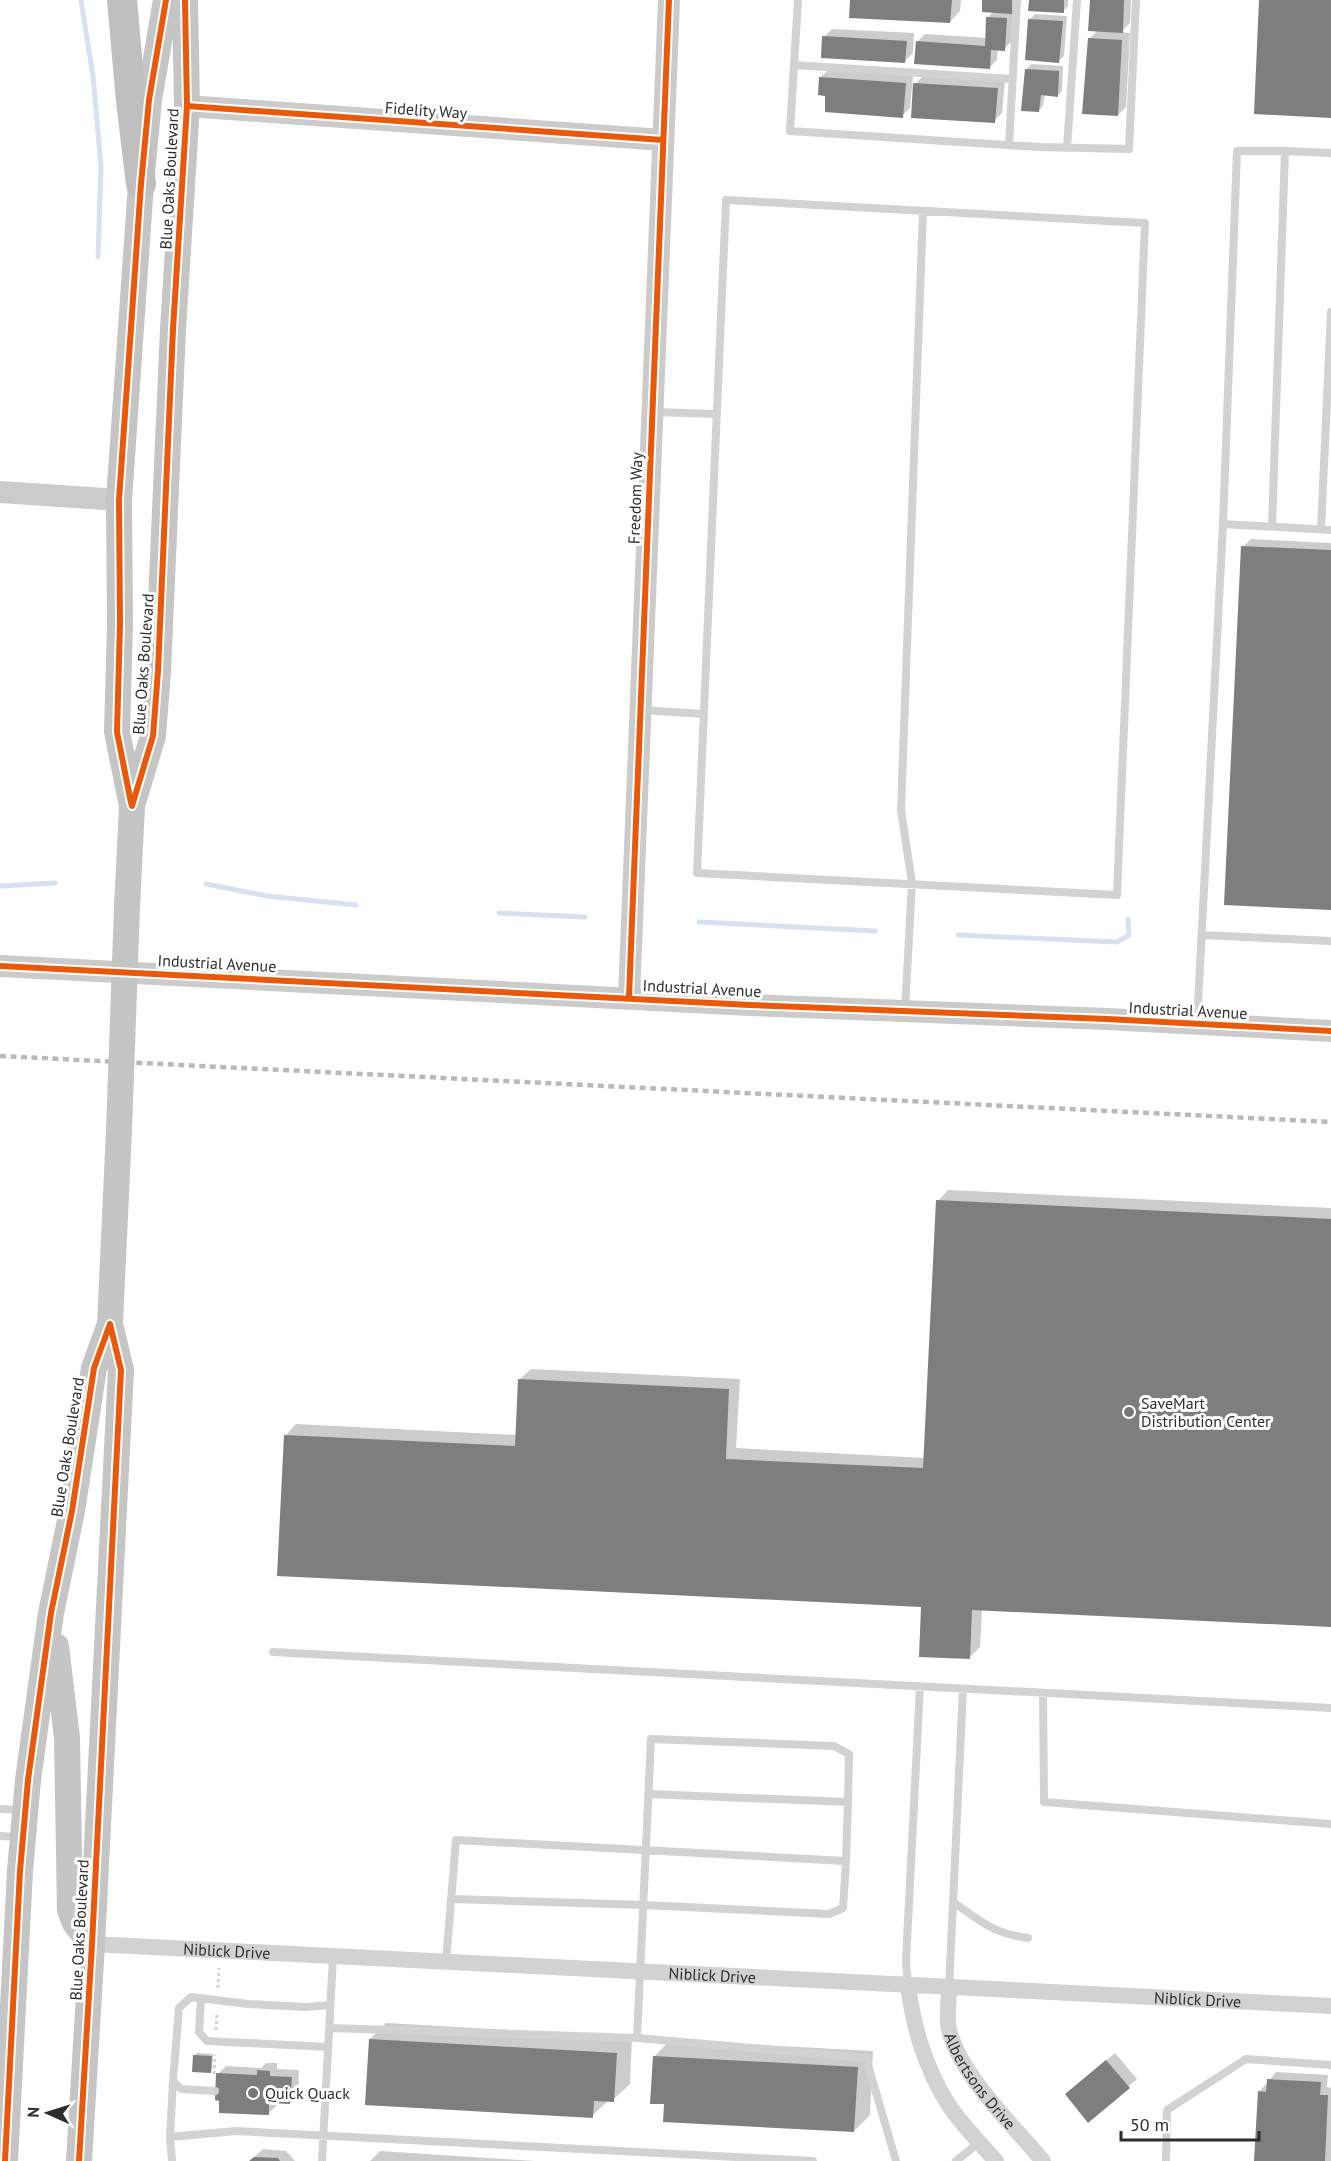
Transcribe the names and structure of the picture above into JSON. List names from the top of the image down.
{
  "streets": {
    "main road": ["Blue Oaks Boulevard"],
    "street": [
      "Fidelity Way",
      "Freedom Way",
      "Industrial Avenue",
      "Niblick Drive",
      "Albertsons Drive"
    ]
  },
  "crossings": [
    ["Fidelity Way", "Blue Oaks Boulevard"],
    ["Fidelity Way", "Freedom Way"],
    ["Blue Oaks Boulevard", "Niblick Drive"],
    ["Freedom Way", "Industrial Avenue"],
    ["Niblick Drive", "Albertsons Drive"]
  ],
  "places": ["SaveMart Distribution Center", "Quick Quack"],
  "scale_bar": "50 m",
  "north": "left"
}
